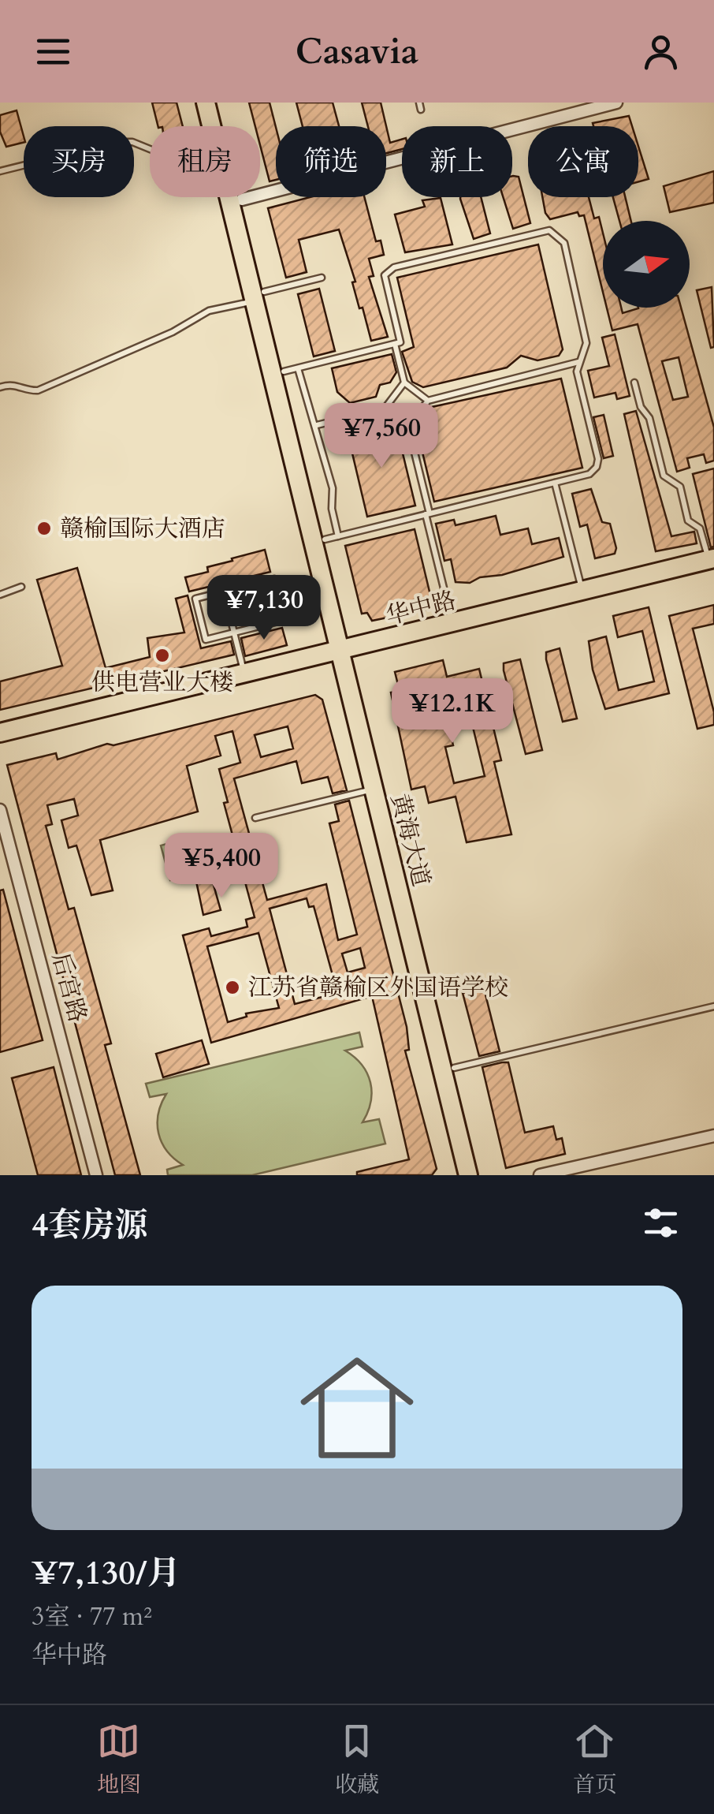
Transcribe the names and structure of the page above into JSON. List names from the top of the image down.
{
  "streets": {
    "main road": ["华中路", "黄海大道"],
    "street": ["后宫路"]
  },
  "crossings": [
    ["华中路", "黄海大道"]
  ],
  "places": ["赣榆国际大酒店", "供电营业大楼", "江苏省赣榆区外国语学校"],
  "north": "right",
  "page": {
    "header": "Casavia",
    "chip": [
      "买房",
      "租房",
      "筛选",
      "新上",
      "公寓"
    ],
    "price": [
      "¥7,560",
      "¥7,130",
      "¥12.1K",
      "¥5,400"
    ],
    "heading": "4套房源",
    "list": [
      {
        "name": "¥7,130/月",
        "note": "3室 · 77 m² · 华中路"
      }
    ],
    "tabs": ["地图", "收藏", "首页"]
  }
}
